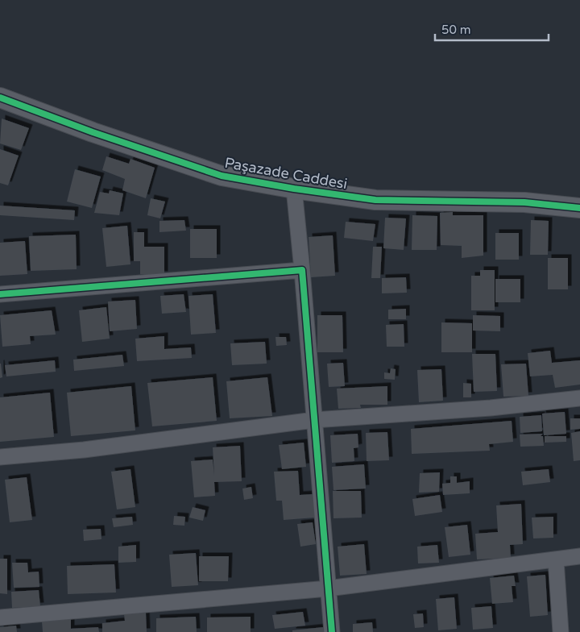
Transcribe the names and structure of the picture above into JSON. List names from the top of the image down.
{
  "streets": {
    "street": ["Paşazade Caddesi"]
  },
  "scale_bar": "50 m"
}
